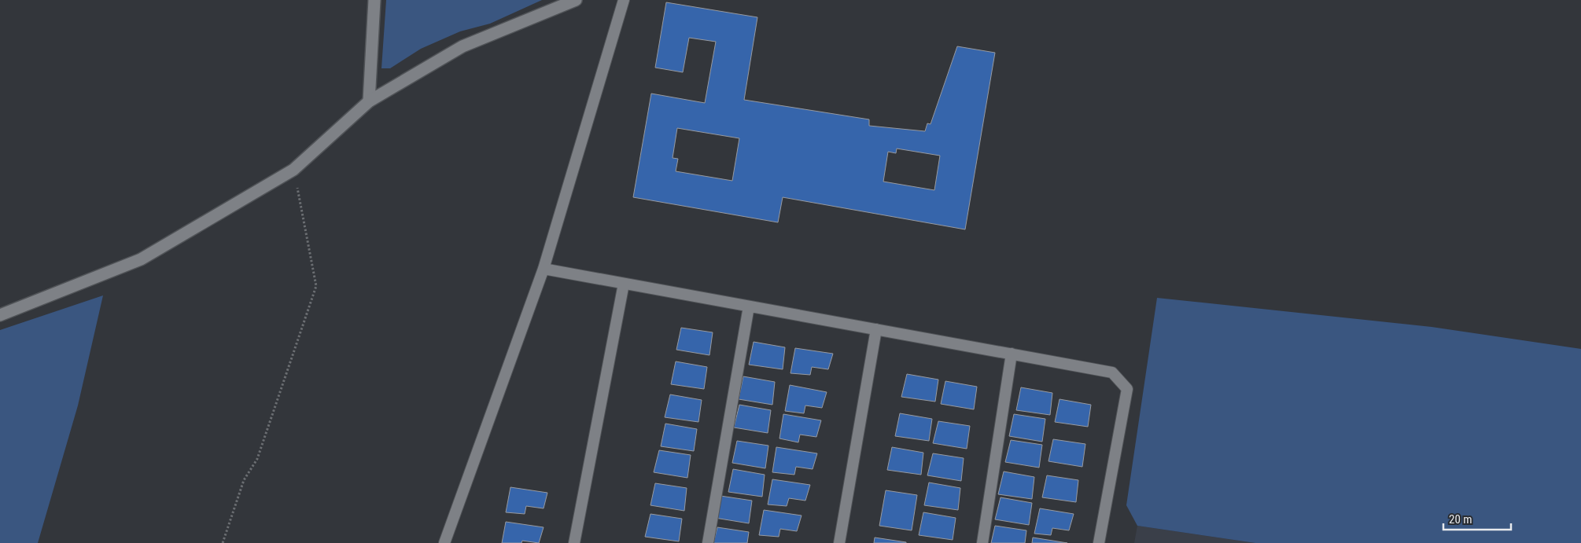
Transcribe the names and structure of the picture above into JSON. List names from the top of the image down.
{
  "scale_bar": "20 m"
}
